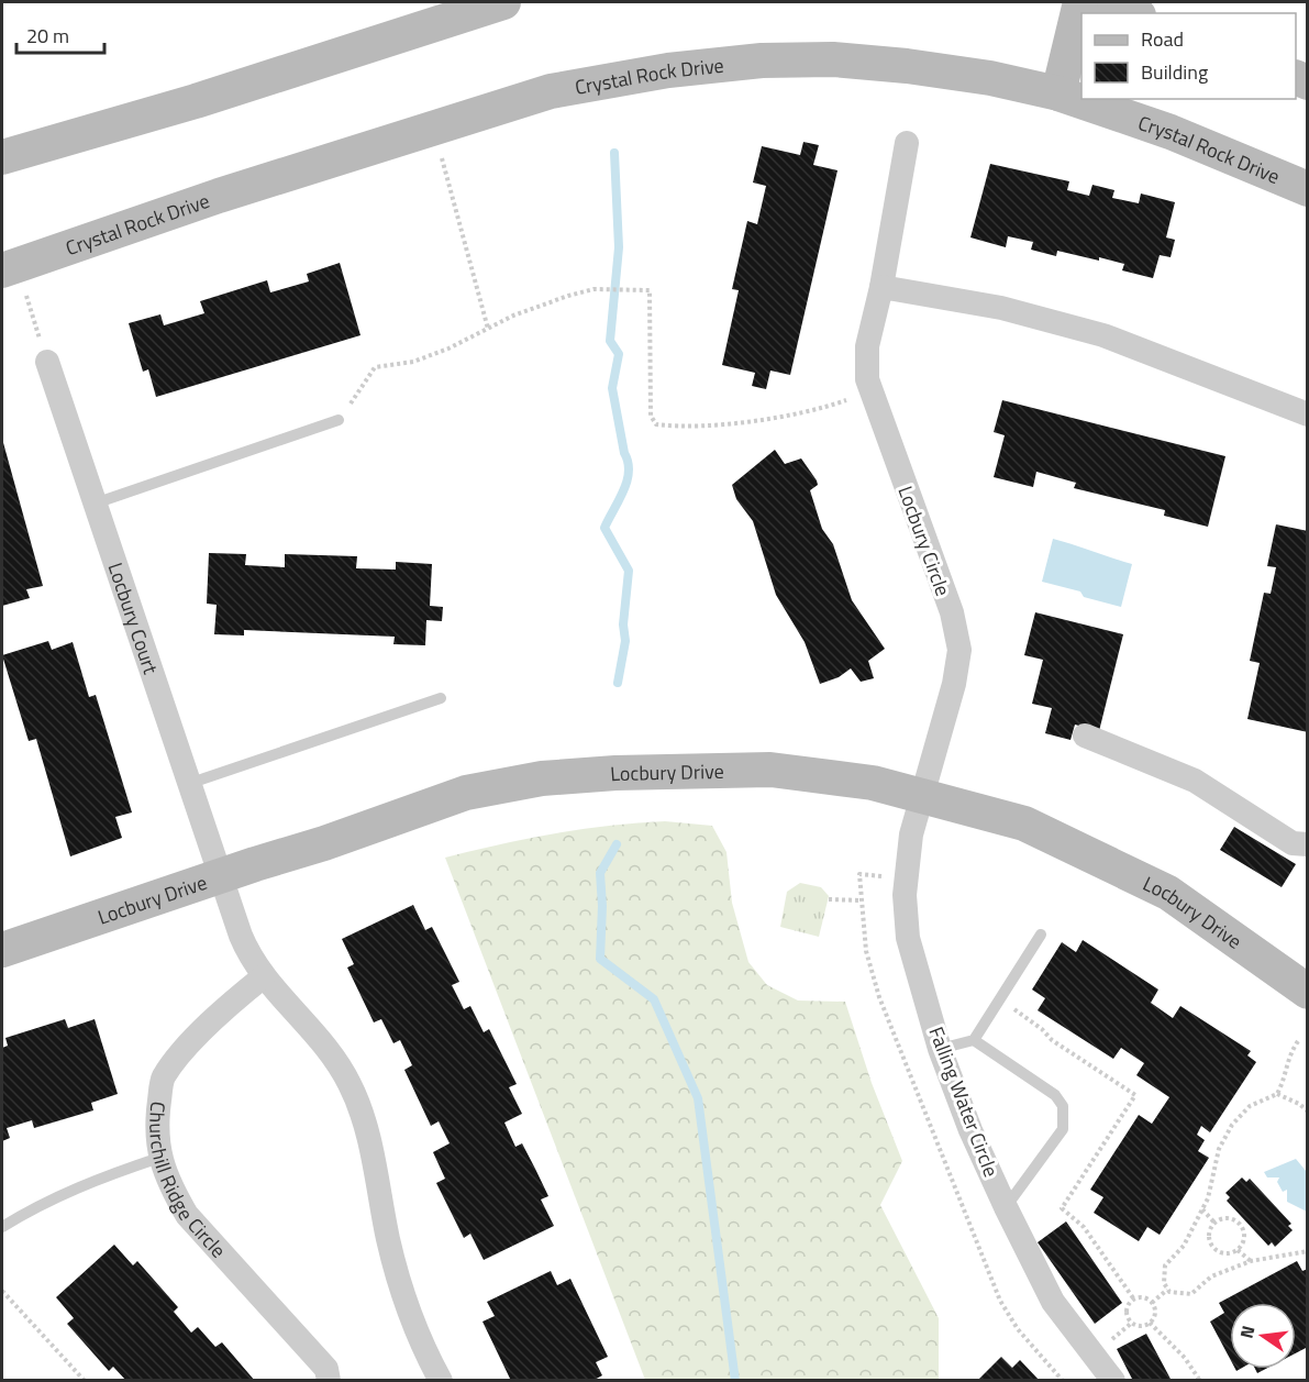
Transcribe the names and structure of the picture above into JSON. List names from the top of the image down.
{
  "streets": {
    "main road": ["Crystal Rock Drive", "Locbury Drive"],
    "street": [
      "Locbury Circle",
      "Locbury Court",
      "Falling Water Circle",
      "Churchill Ridge Circle"
    ]
  },
  "crossings": [
    ["Locbury Circle", "Locbury Drive"],
    ["Locbury Circle", "Falling Water Circle"],
    ["Locbury Court", "Locbury Drive"],
    ["Locbury Drive", "Falling Water Circle"]
  ],
  "legend": ["Road", "Building"],
  "scale_bar": "20 m",
  "north": "left"
}
